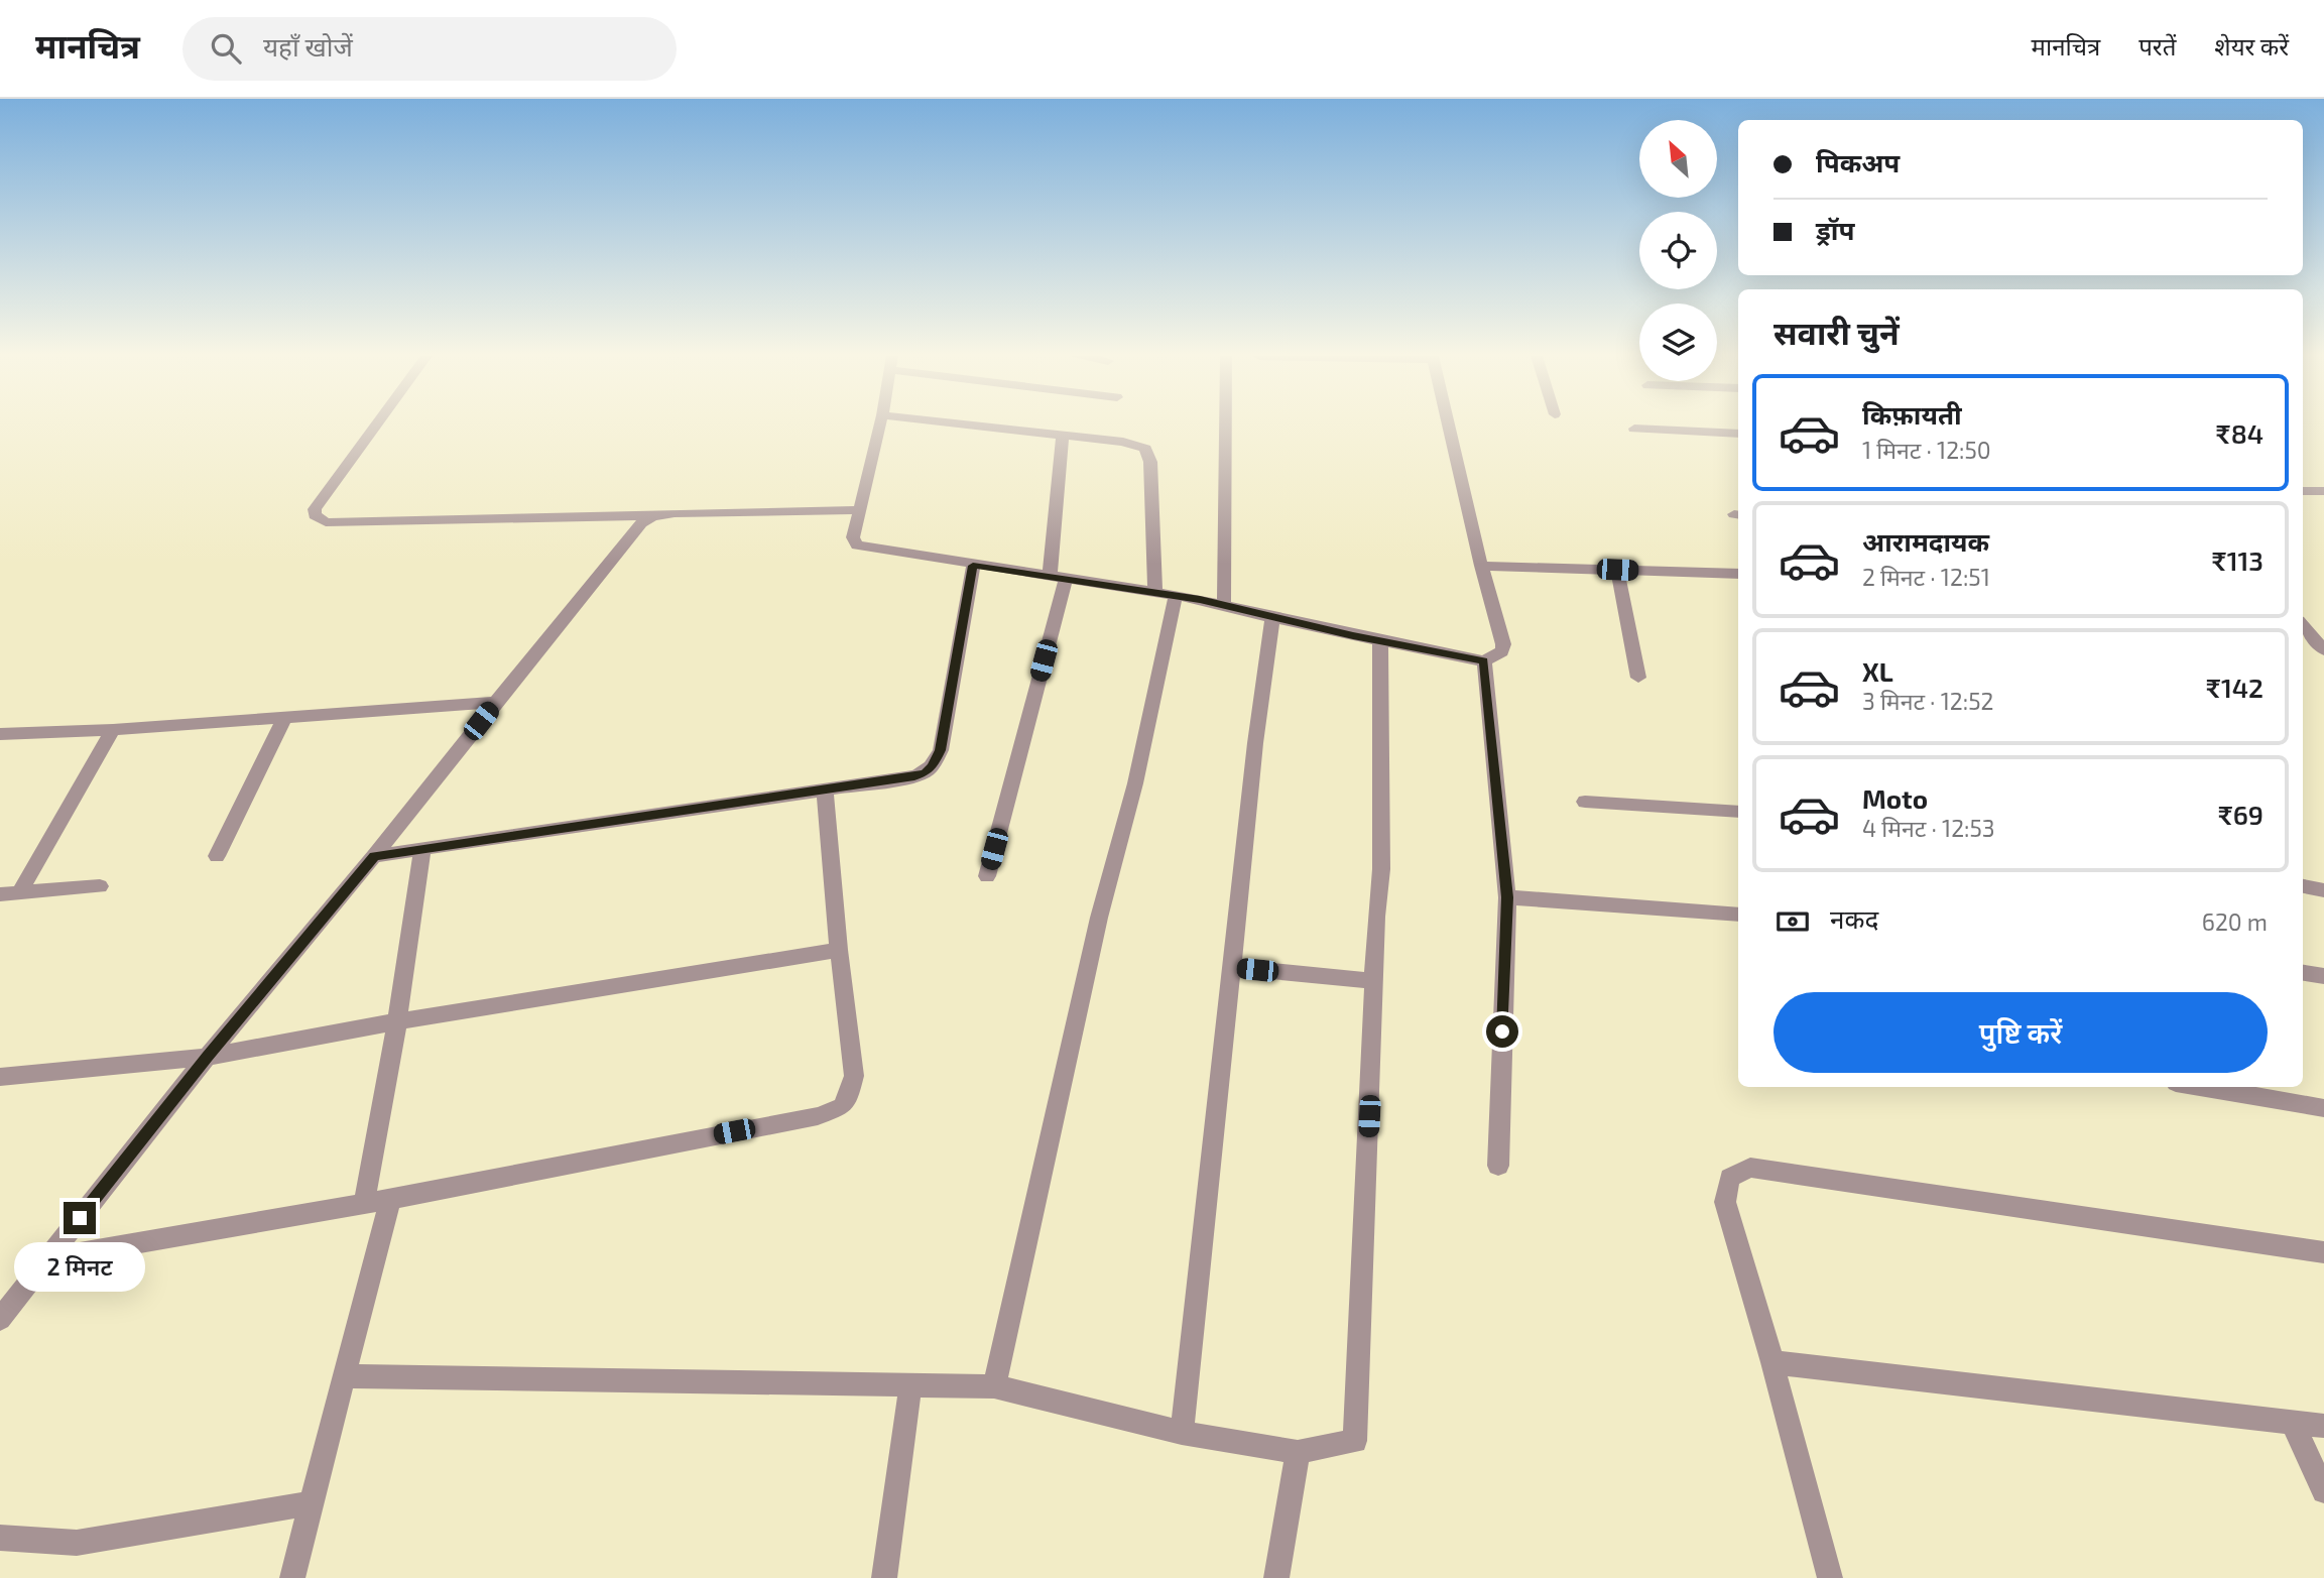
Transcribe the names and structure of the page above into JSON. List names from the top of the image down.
{
  "north": "top left",
  "page": {
    "header": "मानचित्र",
    "search": "यहाँ खोजें",
    "nav": ["मानचित्र", "परतें", "शेयर करें"],
    "banner": ["पिकअप", "ड्रॉप"],
    "heading": "सवारी चुनें",
    "list": [
      {
        "name": "किफ़ायती",
        "note": "1 मिनट · 12:50",
        "value": "₹84"
      },
      {
        "name": "आरामदायक",
        "note": "2 मिनट · 12:51",
        "value": "₹113"
      },
      {
        "name": "XL",
        "note": "3 मिनट · 12:52",
        "value": "₹142"
      },
      {
        "name": "Moto",
        "note": "4 मिनट · 12:53",
        "value": "₹69"
      }
    ],
    "pay": ["नकद", "620 m"],
    "buttons": "पुष्टि करें",
    "bubble": "2 मिनट"
  }
}
